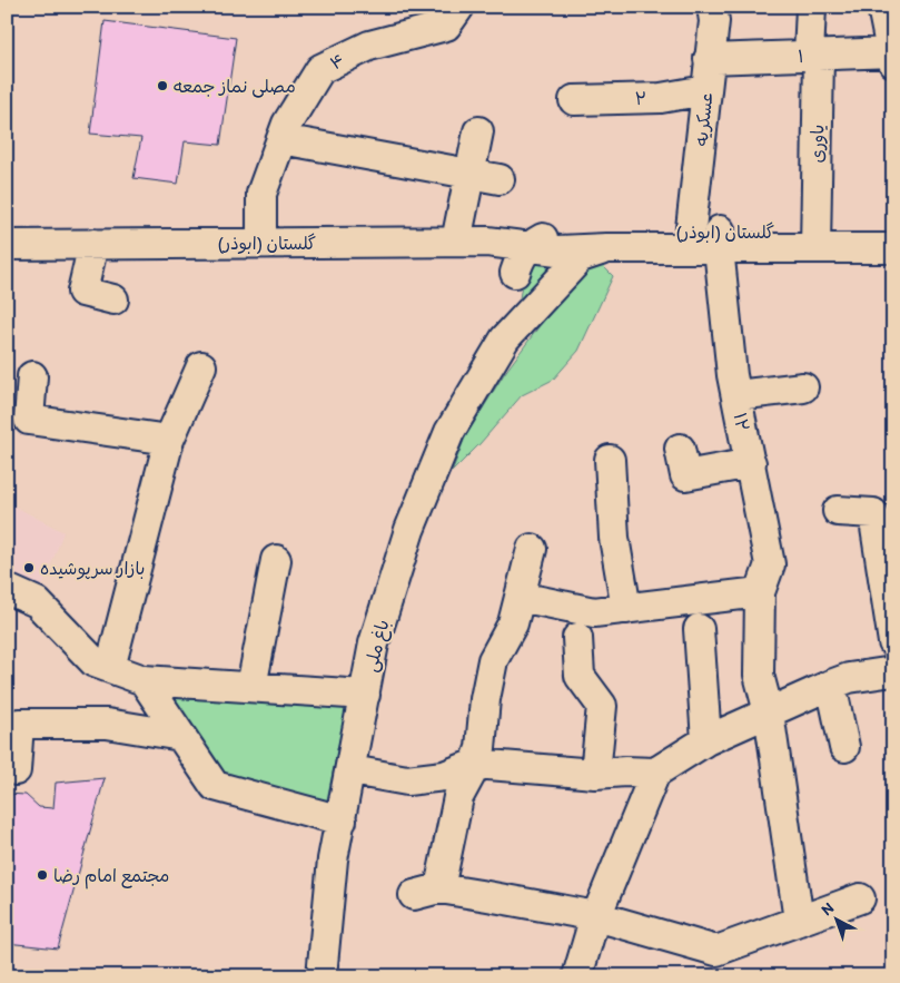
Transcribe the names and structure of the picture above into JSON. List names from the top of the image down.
{
  "streets": {
    "street": [
      "۱",
      "۴",
      "۲",
      "عسکریه",
      "یاوری",
      "گلستان (ابوذر)",
      "۱۲",
      "باغ ملی"
    ]
  },
  "crossings": [
    ["۱", "عسکریه"],
    ["۱", "یاوری"],
    ["۴", "گلستان (ابوذر)"],
    ["۲", "عسکریه"],
    ["عسکریه", "گلستان (ابوذر)"],
    ["یاوری", "گلستان (ابوذر)"],
    ["گلستان (ابوذر)", "۱۲"],
    ["گلستان (ابوذر)", "باغ ملی"]
  ],
  "places": ["مصلی نماز جمعه", "بازار سرپوشیده", "مجتمع امام رضا"],
  "north": "top left"
}
